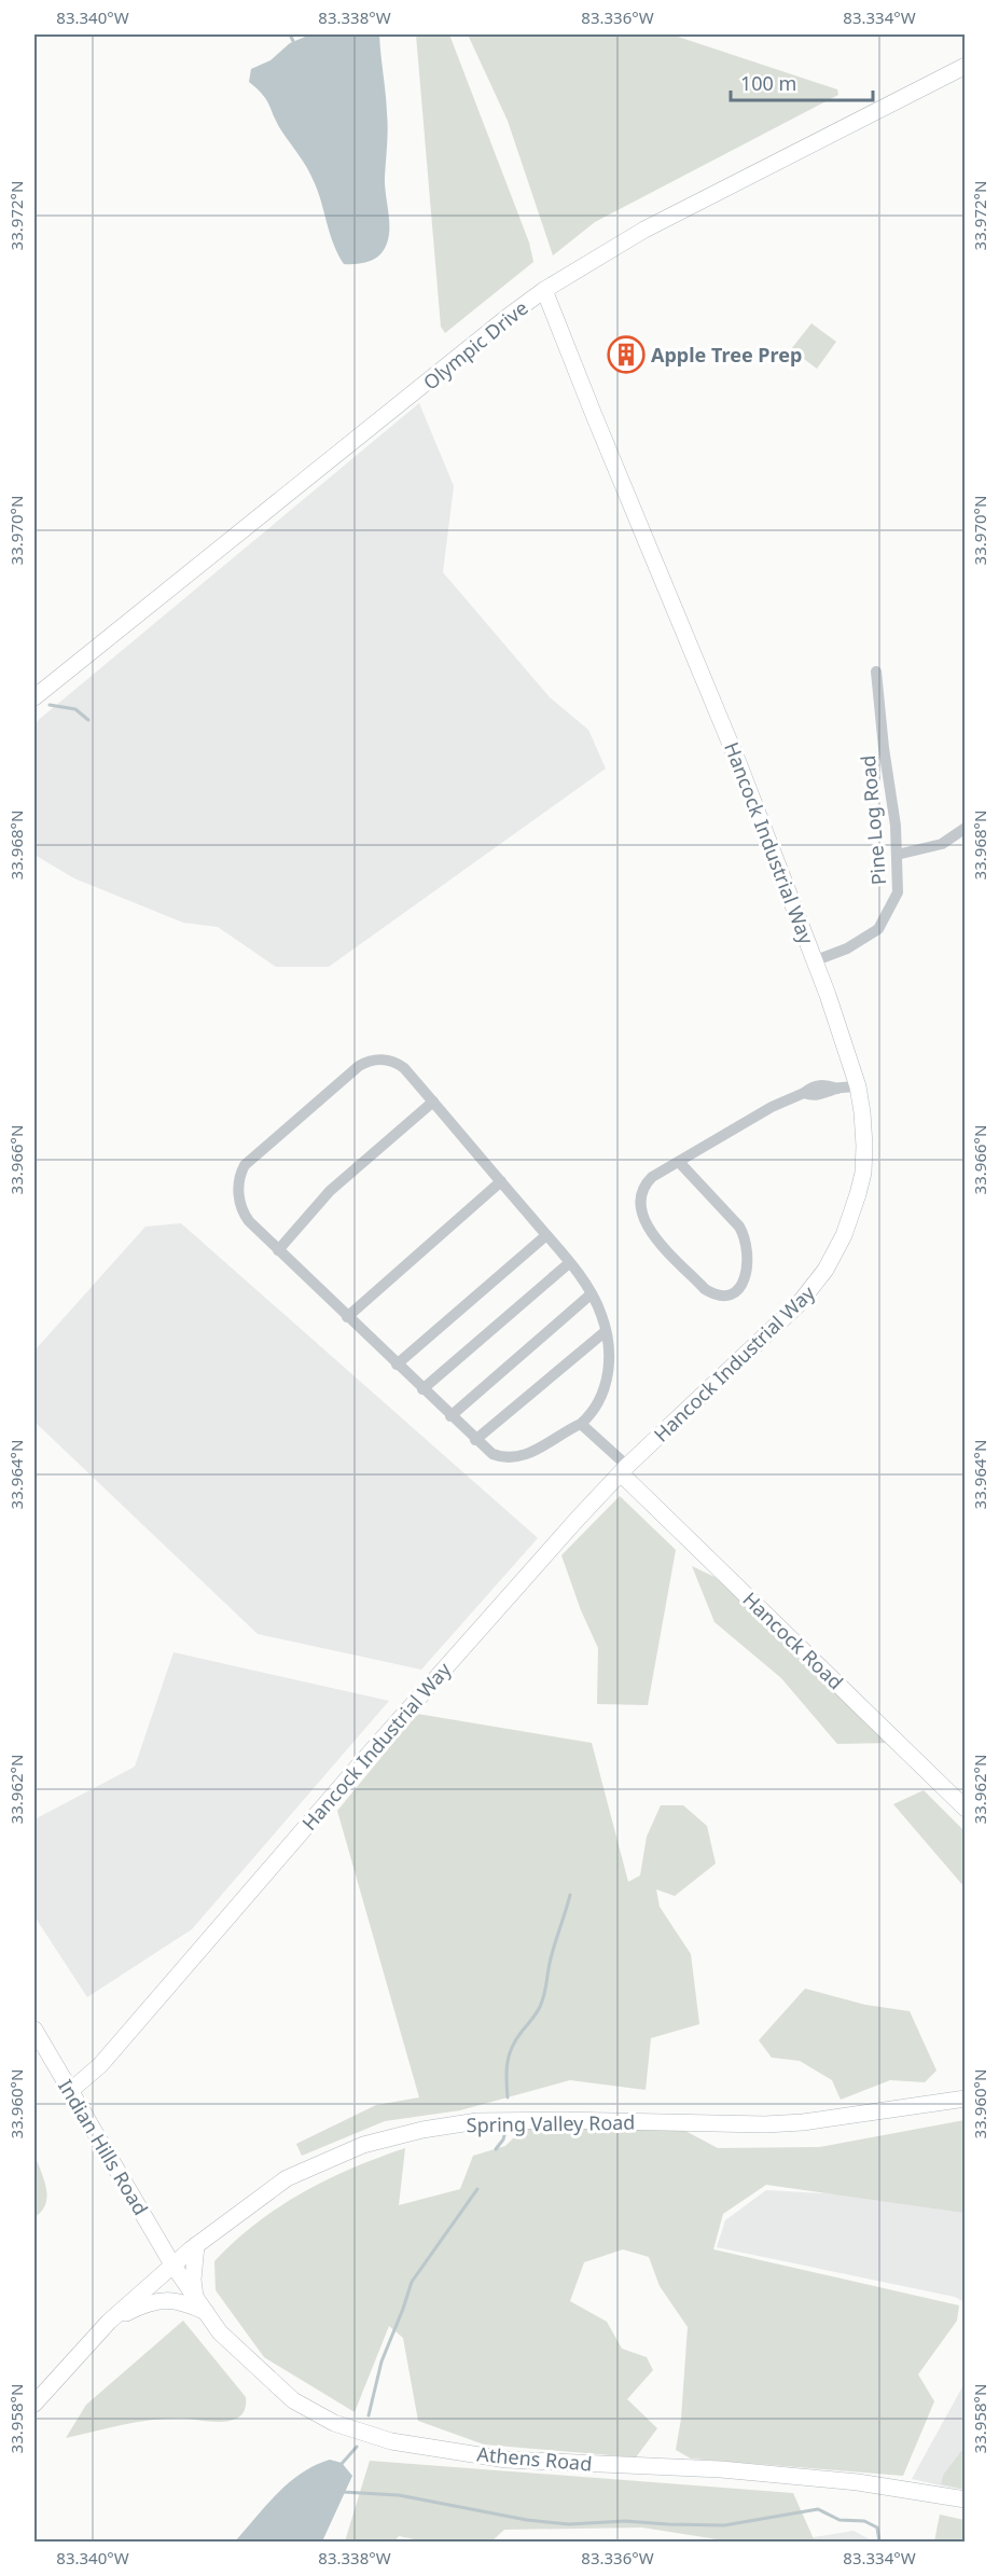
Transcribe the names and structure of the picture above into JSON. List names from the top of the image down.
{
  "streets": {
    "street": [
      "Olympic Drive",
      "Pine Log Road",
      "Hancock Industrial Way",
      "Hancock Road",
      "Spring Valley Road",
      "Indian Hills Road",
      "Athens Road"
    ]
  },
  "crossings": [
    ["Olympic Drive", "Hancock Industrial Way"],
    ["Pine Log Road", "Hancock Industrial Way"],
    ["Hancock Industrial Way", "Hancock Road"],
    ["Hancock Industrial Way", "Indian Hills Road"],
    ["Spring Valley Road", "Indian Hills Road"],
    ["Spring Valley Road", "Athens Road"],
    ["Indian Hills Road", "Athens Road"]
  ],
  "places": {
    "building": ["Apple Tree Prep"]
  },
  "scale_bar": "100 m",
  "coordinates": [
    "83.340°W",
    "83.338°W",
    "83.336°W",
    "83.334°W",
    "33.972°N",
    "33.970°N",
    "33.968°N",
    "33.966°N",
    "33.964°N",
    "33.962°N",
    "33.960°N",
    "33.958°N"
  ]
}
